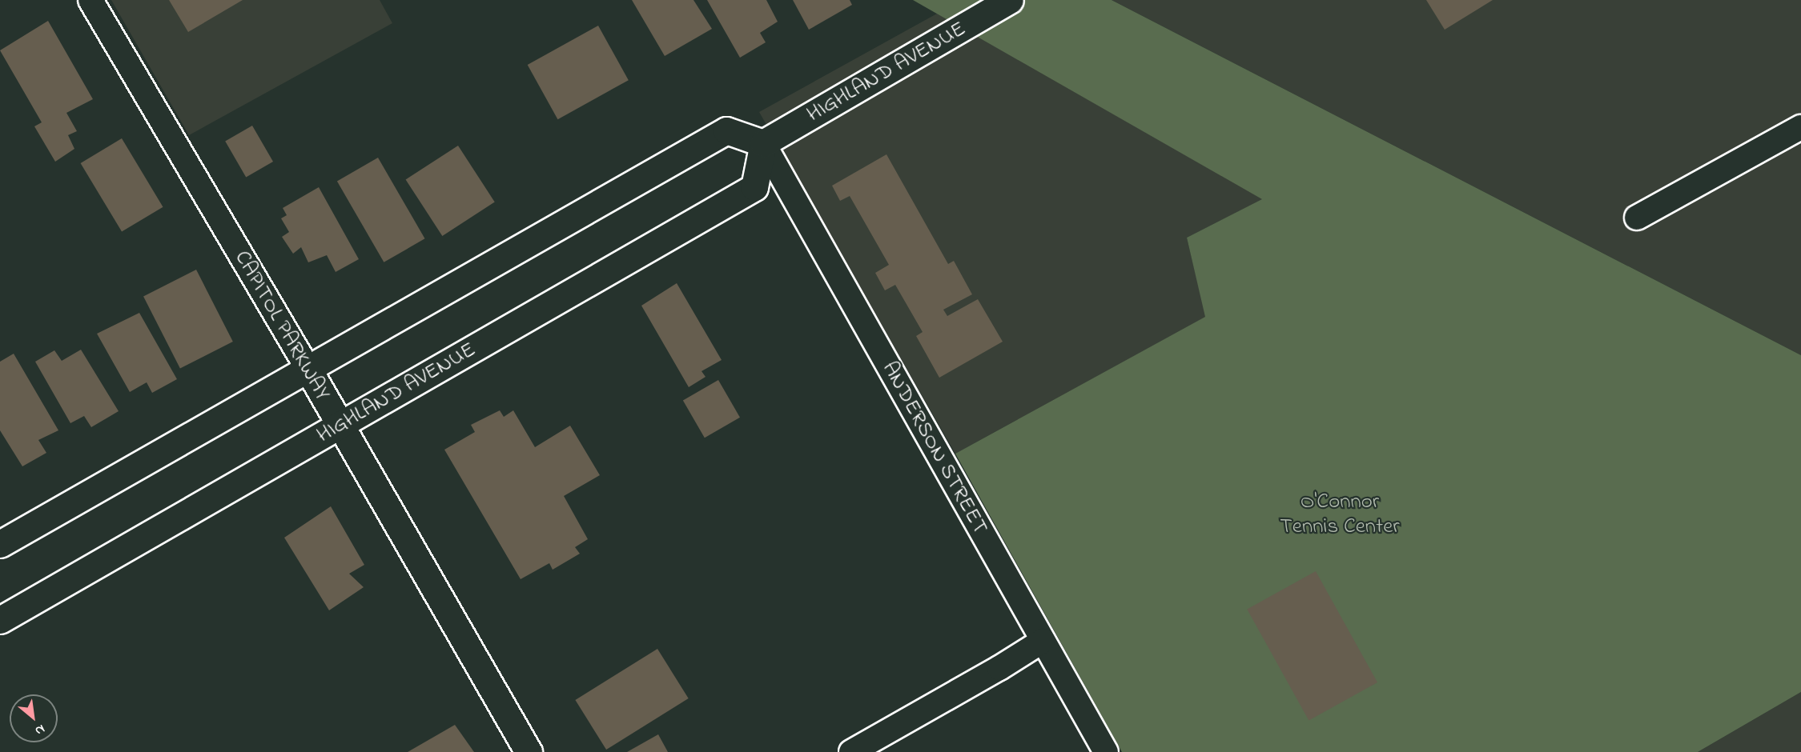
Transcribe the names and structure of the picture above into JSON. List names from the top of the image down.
{
  "streets": {
    "main road": ["HIGHLAND AVENUE", "CAPITOL PARKWAY"],
    "street": ["ANDERSON STREET"]
  },
  "crossings": [
    ["HIGHLAND AVENUE", "CAPITOL PARKWAY"],
    ["HIGHLAND AVENUE", "ANDERSON STREET"]
  ],
  "parks": ["O'Connor Tennis Center"],
  "north": "bottom right"
}
